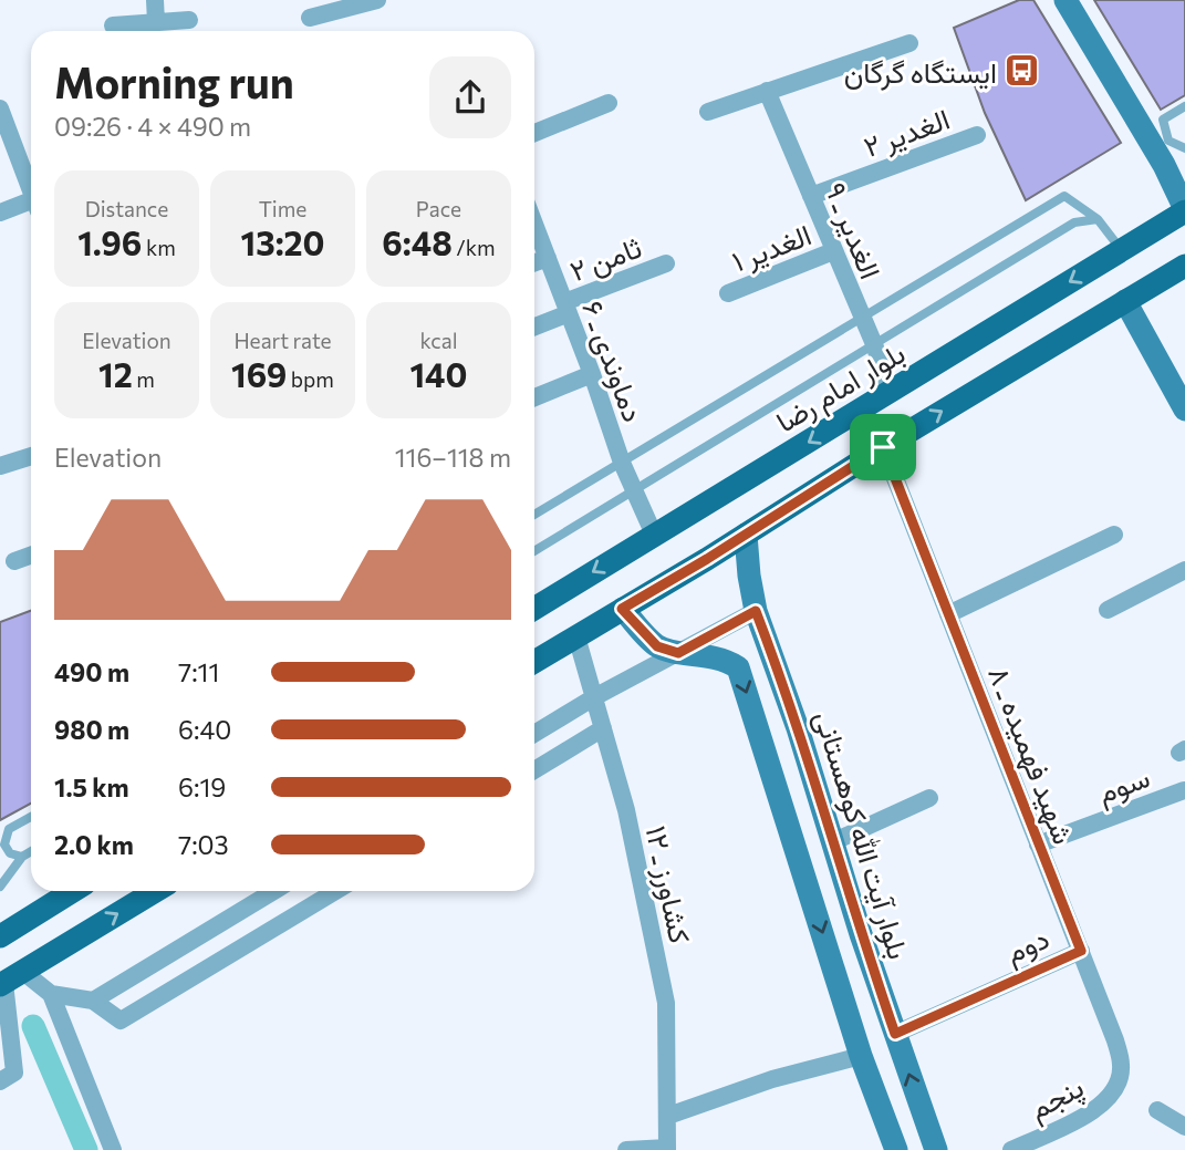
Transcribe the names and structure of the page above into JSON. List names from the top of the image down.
{
  "streets": {
    "main road": ["بلوار امام رضا"],
    "street": [
      "الغدیر ۲",
      "الغدیر ـ ۹",
      "الغدیر ۱",
      "ثامن ۲",
      "دماوندی ـ ۶",
      "شهید فهمیده ـ ۸",
      "سوم",
      "بلوار آیت الله کوهستانی",
      "کشاورز ـ ۱۲",
      "دوم",
      "پنجم"
    ]
  },
  "crossings": [
    ["الغدیر ۲", "الغدیر ـ ۹"],
    ["الغدیر ـ ۹", "الغدیر ۱"],
    ["الغدیر ـ ۹", "بلوار امام رضا"],
    ["ثامن ۲", "دماوندی ـ ۶"],
    ["دماوندی ـ ۶", "بلوار امام رضا"],
    ["شهید فهمیده ـ ۸", "سوم"],
    ["شهید فهمیده ـ ۸", "دوم"],
    ["شهید فهمیده ـ ۸", "پنجم"],
    ["بلوار آیت الله کوهستانی", "دوم"]
  ],
  "places": {
    "bus stop": ["ایستگاه گرگان"]
  },
  "page": {
    "heading": ["Morning run", "09:26 · 4 × 490 m"],
    "stats": [
      ["Distance", "1.96 km"],
      ["Time", "13:20"],
      ["Pace", "6:48 /km"],
      ["Elevation", "12 m"],
      ["Heart rate", "169 bpm"],
      ["kcal", "140"]
    ],
    "chart": ["Elevation", "116–118 m"],
    "list": [
      {
        "name": "490 m",
        "note": "7:11"
      },
      {
        "name": "980 m",
        "note": "6:40"
      },
      {
        "name": "1.5 km",
        "note": "6:19"
      },
      {
        "name": "2.0 km",
        "note": "7:03"
      }
    ]
  }
}
